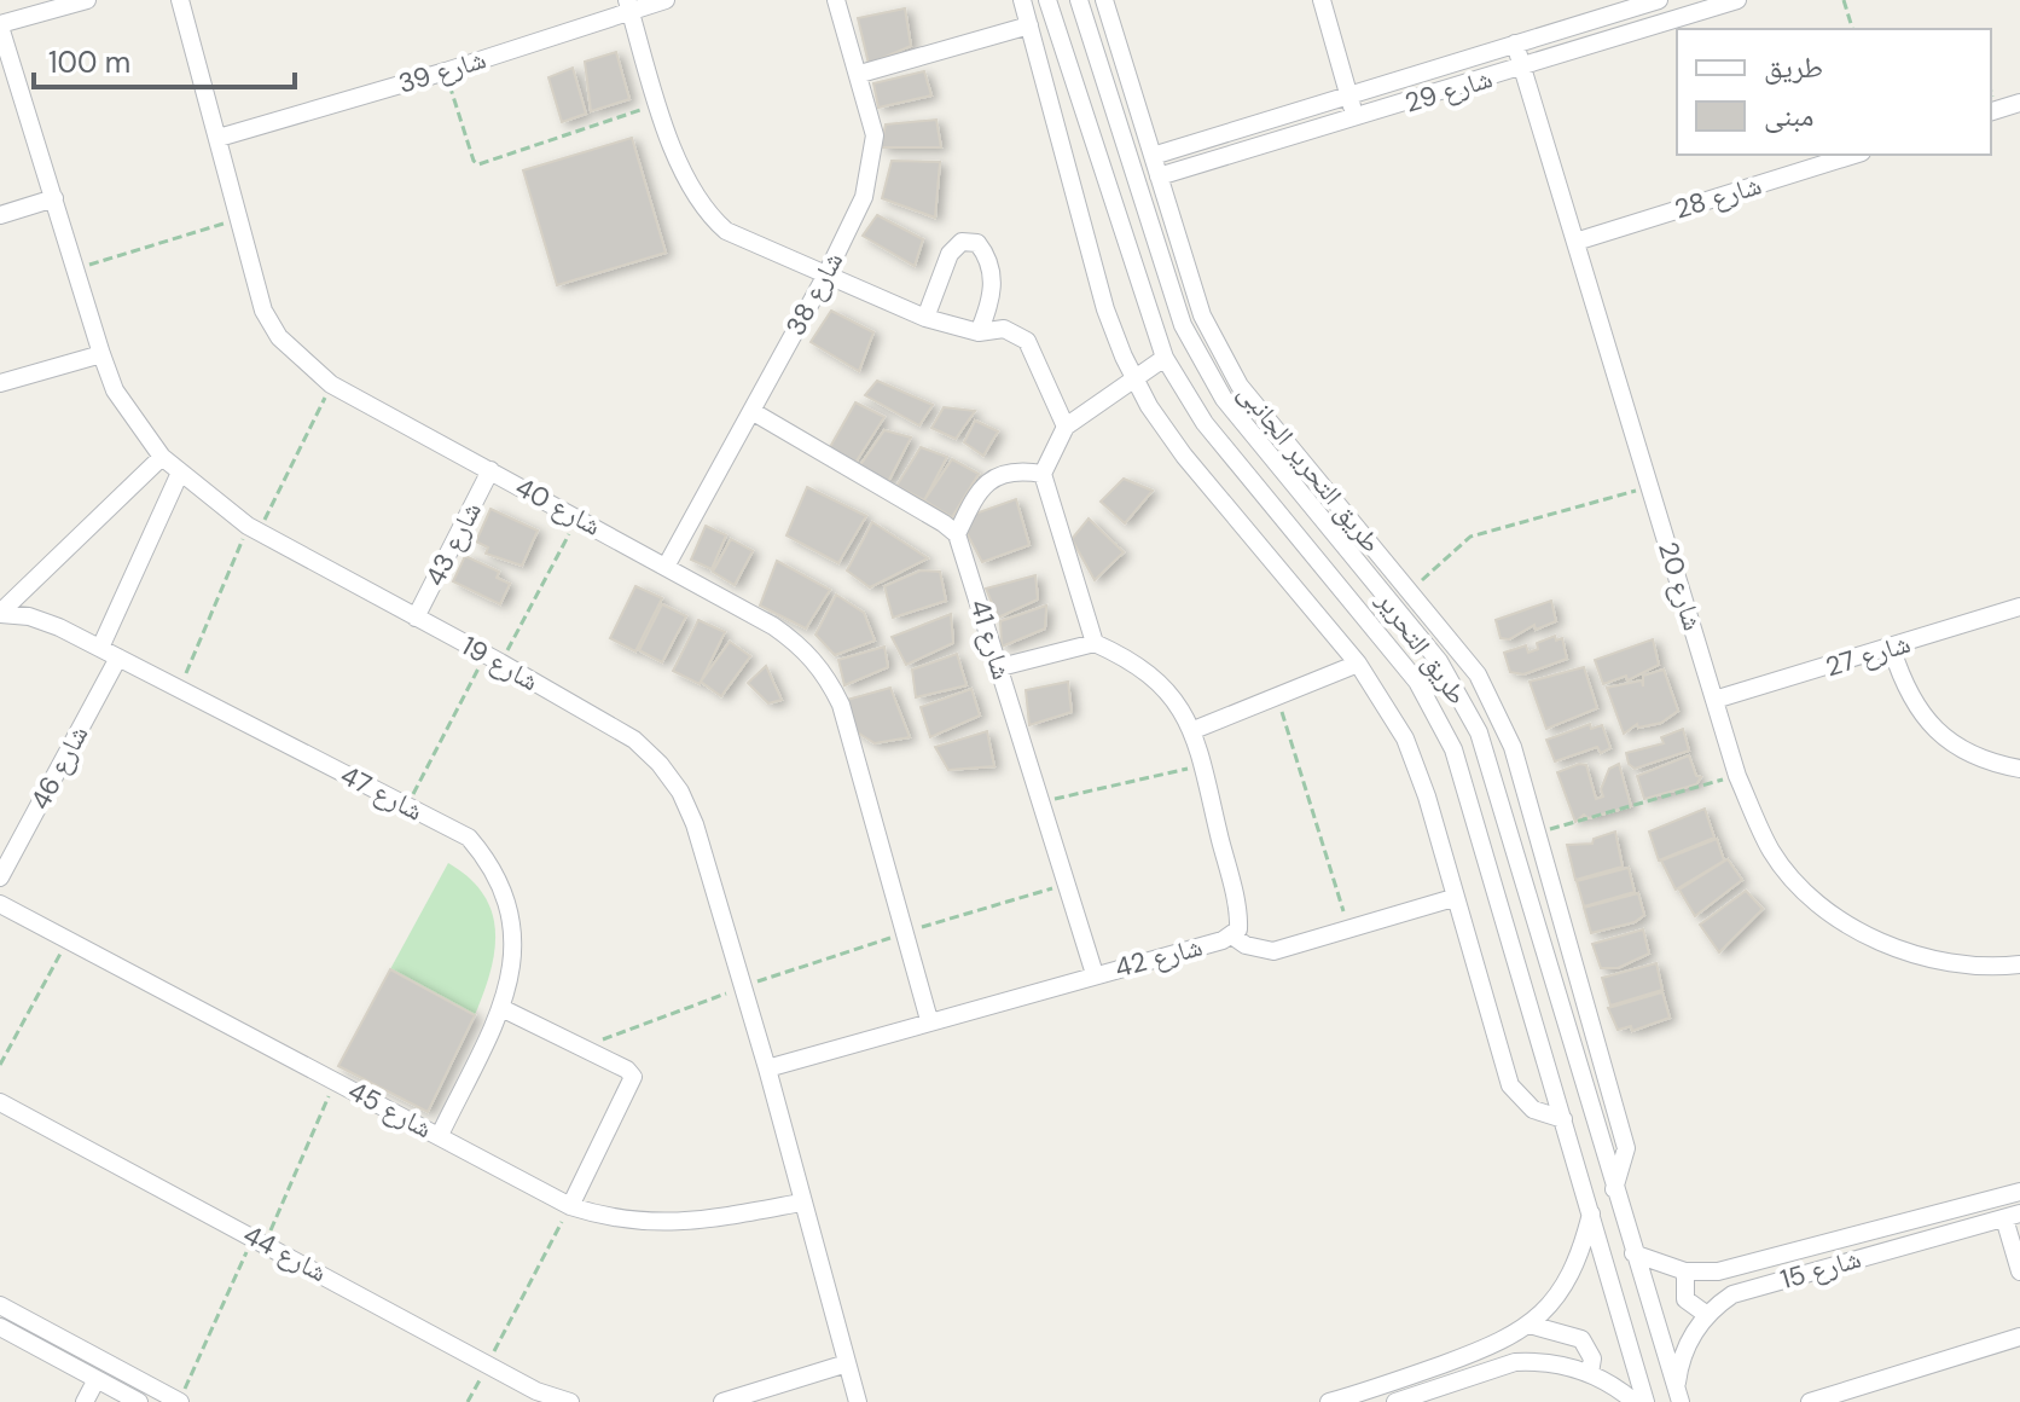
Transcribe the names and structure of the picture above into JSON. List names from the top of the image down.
{
  "streets": {
    "street": [
      "شارع 39",
      "شارع 29",
      "شارع 28",
      "شارع 38",
      "طريق التحرير الجانبى",
      "شارع 40",
      "شارع 43",
      "شارع 20",
      "شارع 41",
      "طريق التحرير",
      "شارع 27",
      "شارع 19",
      "شارع 46",
      "شارع 47",
      "شارع 42",
      "شارع 45",
      "شارع 44",
      "شارع 15"
    ]
  },
  "crossings": [
    ["شارع 39", "شارع 40"],
    ["شارع 29", "طريق التحرير الجانبى"],
    ["شارع 29", "شارع 20"],
    ["شارع 28", "شارع 20"],
    ["شارع 38", "شارع 40"],
    ["طريق التحرير الجانبى", "طريق التحرير"],
    ["شارع 40", "شارع 43"],
    ["شارع 40", "شارع 42"],
    ["شارع 43", "شارع 19"],
    ["شارع 20", "شارع 27"],
    ["شارع 41", "شارع 42"],
    ["طريق التحرير", "شارع 15"],
    ["شارع 19", "شارع 42"],
    ["شارع 19", "شارع 45"],
    ["شارع 46", "شارع 47"],
    ["شارع 47", "شارع 45"]
  ],
  "legend": ["طريق", "مبنى"],
  "scale_bar": "100 m"
}
